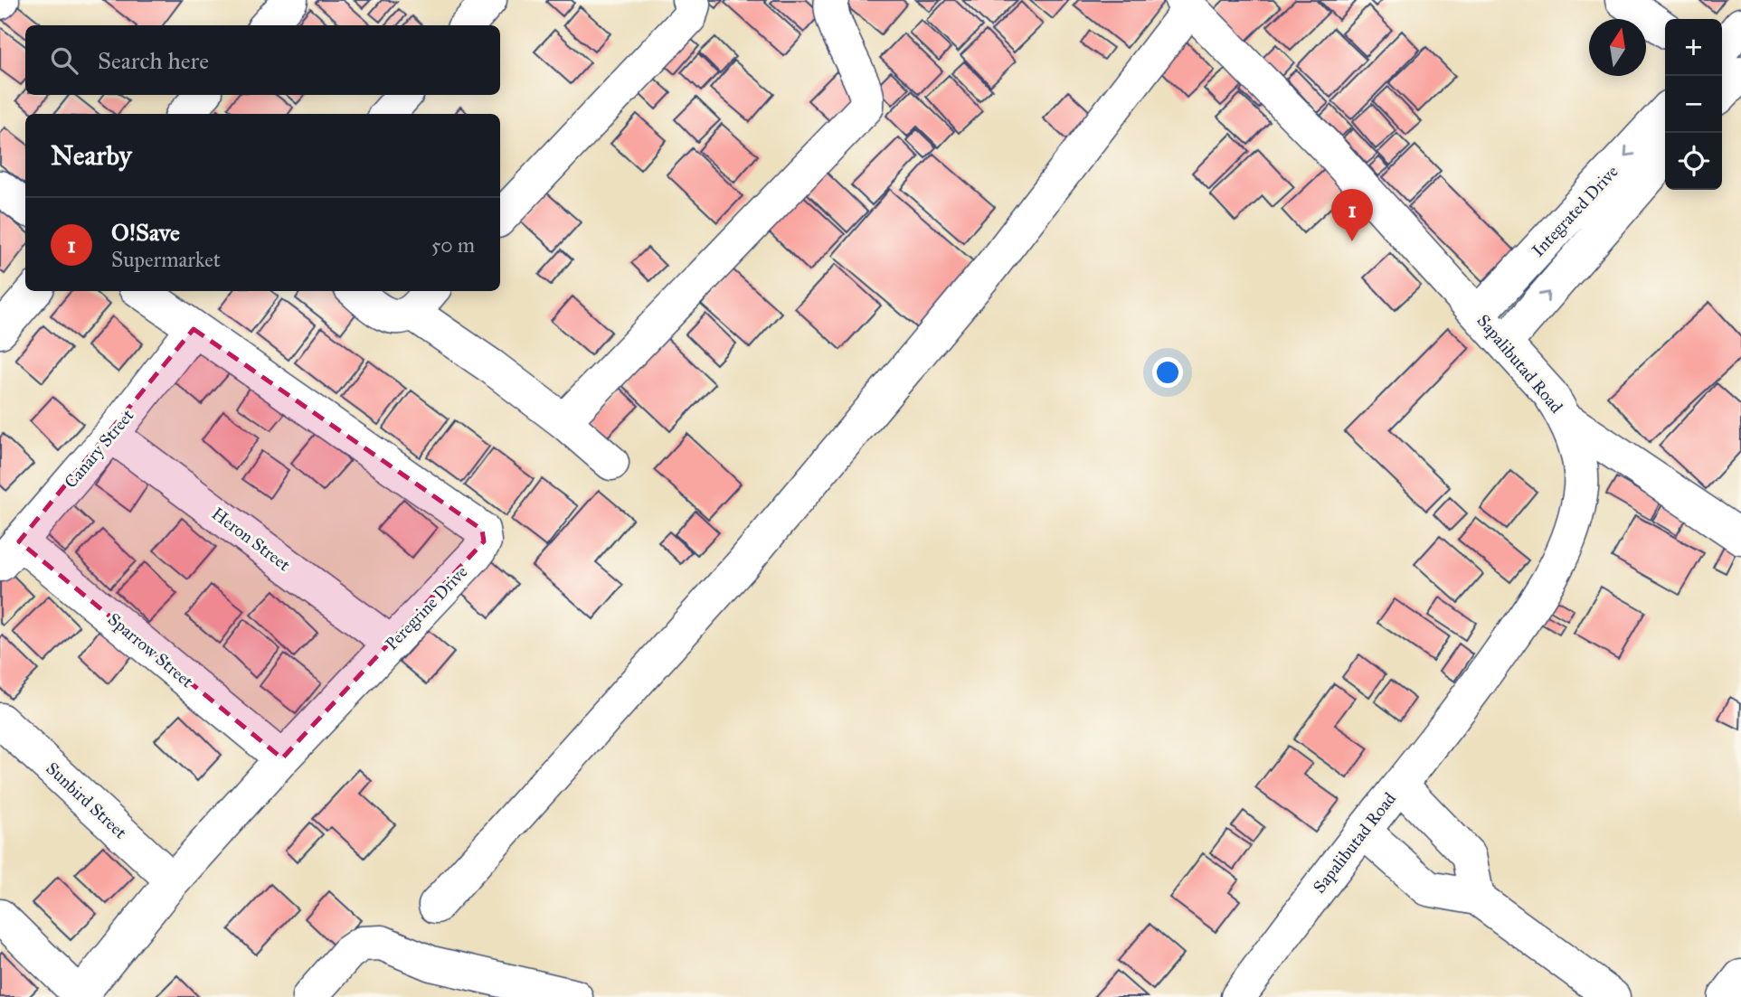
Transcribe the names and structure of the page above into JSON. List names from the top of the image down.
{
  "streets": {
    "street": [
      "Integrated Drive",
      "Sapalibutad Road",
      "Canary Street",
      "Heron Street",
      "Peregrine Drive",
      "Sparrow Street",
      "Sunbird Street"
    ]
  },
  "crossings": [
    ["Integrated Drive", "Sapalibutad Road"],
    ["Canary Street", "Heron Street"],
    ["Canary Street", "Peregrine Drive"],
    ["Canary Street", "Sparrow Street"],
    ["Heron Street", "Peregrine Drive"],
    ["Peregrine Drive", "Sparrow Street"],
    ["Peregrine Drive", "Sunbird Street"]
  ],
  "north": "top",
  "page": {
    "map_buttons": ["+", "−"],
    "search": "Search here",
    "heading": "Nearby",
    "pins": "1",
    "list": [
      {
        "mark": "1",
        "name": "O!Save",
        "note": "Supermarket",
        "value": "50 m"
      }
    ]
  }
}
